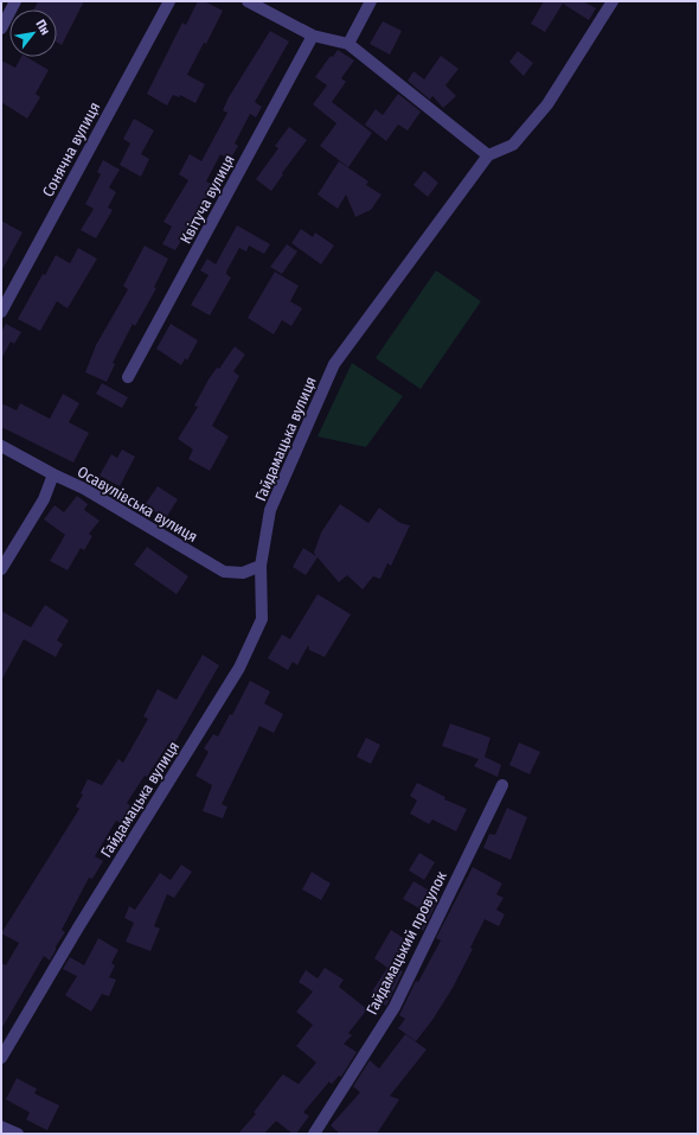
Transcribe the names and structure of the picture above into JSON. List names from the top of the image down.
{
  "streets": {
    "street": [
      "Сонячна вулиця",
      "Квітуча вулиця",
      "Гайдамацька вулиця",
      "Осавулівська вулиця",
      "Гайдамацький провулок"
    ]
  },
  "crossings": [
    ["Гайдамацька вулиця", "Осавулівська вулиця"]
  ],
  "north": "top right"
}
